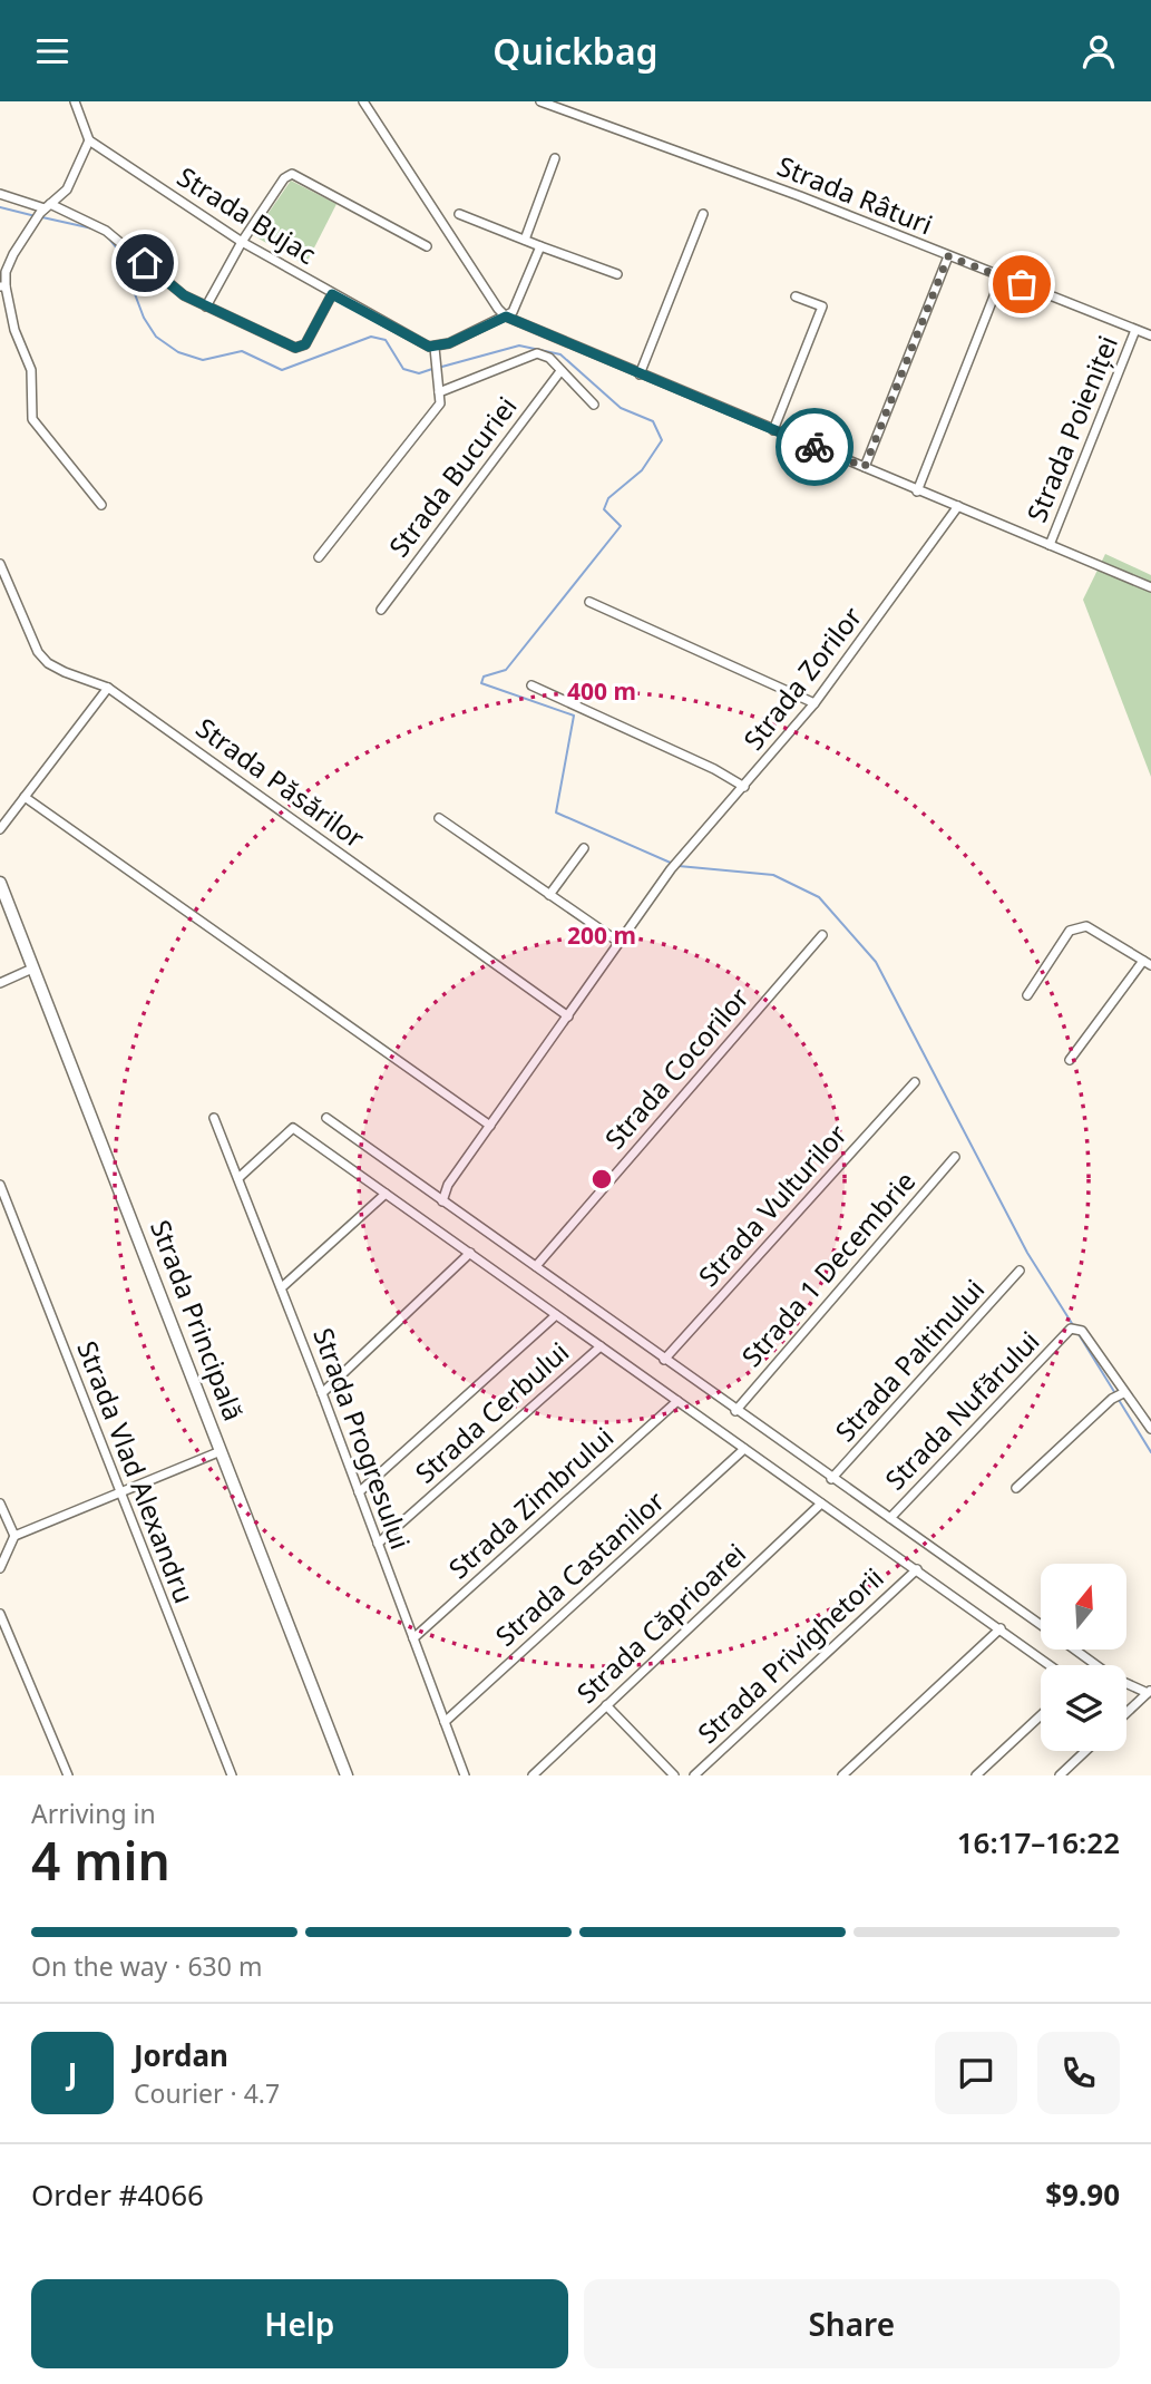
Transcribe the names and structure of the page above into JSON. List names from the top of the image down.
{
  "streets": {
    "main road": ["Strada Principală"],
    "street": [
      "Strada Râturi",
      "Strada Bujac",
      "Strada Poieniței",
      "Strada Bucuriei",
      "Strada Zorilor",
      "Strada Păsărilor",
      "Strada Cocorilor",
      "Strada Vulturilor",
      "Strada 1 Decembrie",
      "Strada Paltinului",
      "Strada Nufărului",
      "Strada Cerbului",
      "Strada Progresului",
      "Strada Vlad Alexandru",
      "Strada Zimbrului",
      "Strada Castanilor",
      "Strada Căprioarei",
      "Strada Privighetorii"
    ]
  },
  "crossings": [
    ["Strada Râturi", "Strada Poieniței"],
    ["Strada Zorilor", "Strada Păsărilor"],
    ["Strada Cerbului", "Strada Progresului"],
    ["Strada Progresului", "Strada Zimbrului"],
    ["Strada Progresului", "Strada Castanilor"]
  ],
  "north": "top",
  "page": {
    "header": "Quickbag",
    "heading": ["4 min", "Arriving in", "16:17–16:22"],
    "panel": [
      "Jordan",
      "Courier · 4.7",
      "Order #4066",
      "$9.90"
    ],
    "bar": "On the way · 630 m",
    "round": "J",
    "buttons": ["Help", "Share"]
  },
  "rings": ["400 m", "200 m"]
}
